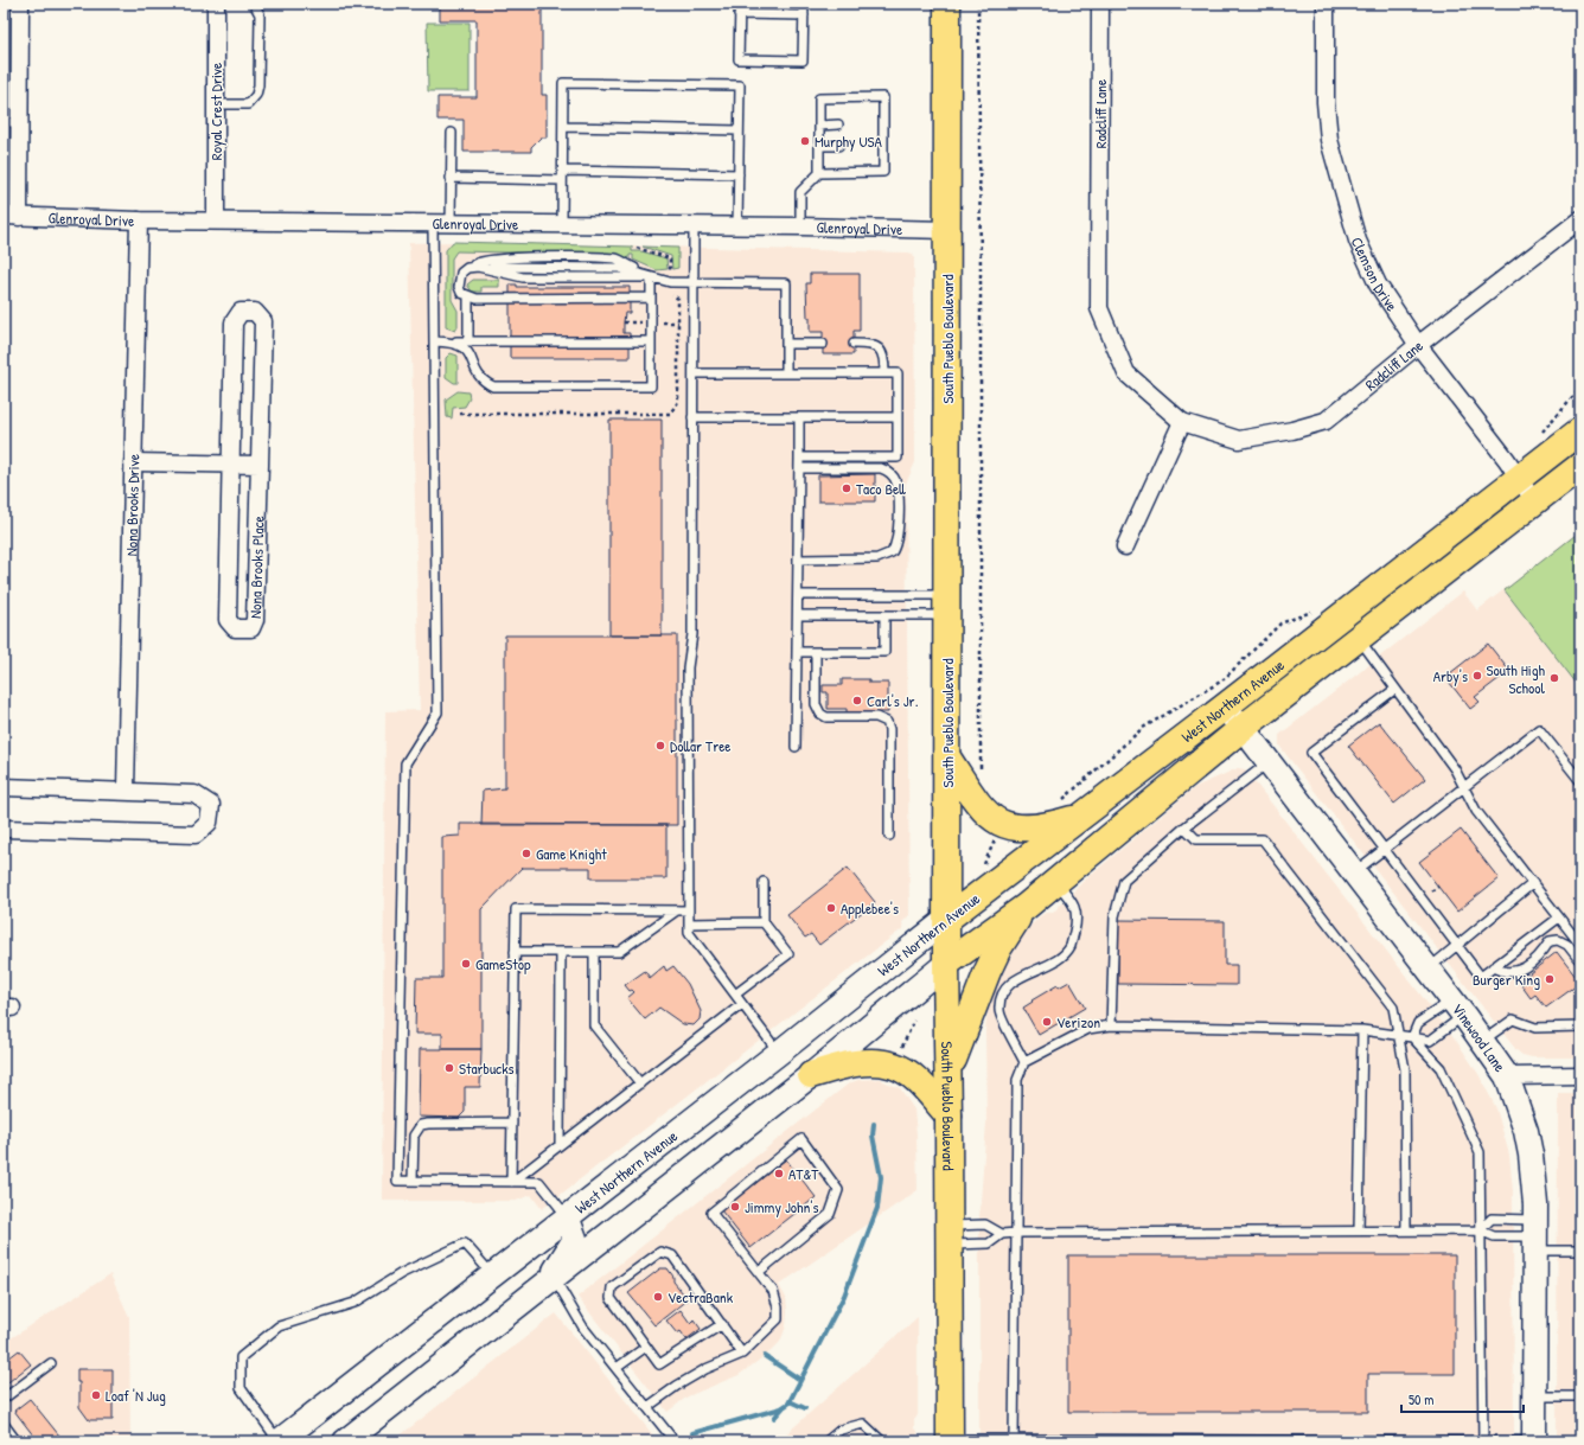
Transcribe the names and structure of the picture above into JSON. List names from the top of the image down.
{
  "streets": {
    "main road": ["South Pueblo Boulevard", "West Northern Avenue", "Vinewood Lane"],
    "street": [
      "Royal Crest Drive",
      "Radcliff Lane",
      "Glenroyal Drive",
      "Clemson Drive",
      "Nona Brooks Drive",
      "Nona Brooks Place"
    ]
  },
  "crossings": [
    ["Royal Crest Drive", "Glenroyal Drive"],
    ["Radcliff Lane", "Clemson Drive"],
    ["Glenroyal Drive", "South Pueblo Boulevard"],
    ["Glenroyal Drive", "Nona Brooks Drive"],
    ["Clemson Drive", "West Northern Avenue"],
    ["South Pueblo Boulevard", "West Northern Avenue"],
    ["West Northern Avenue", "Vinewood Lane"]
  ],
  "places": [
    "Murphy USA",
    "Taco Bell",
    "Arby's",
    "South High School",
    "Carl's Jr.",
    "Dollar Tree",
    "Game Knight",
    "Applebee's",
    "GameStop",
    "Burger King",
    "Verizon",
    "Starbucks",
    "AT&T",
    "Jimmy John's",
    "VectraBank",
    "Loaf 'N Jug"
  ],
  "scale_bar": "50 m"
}
